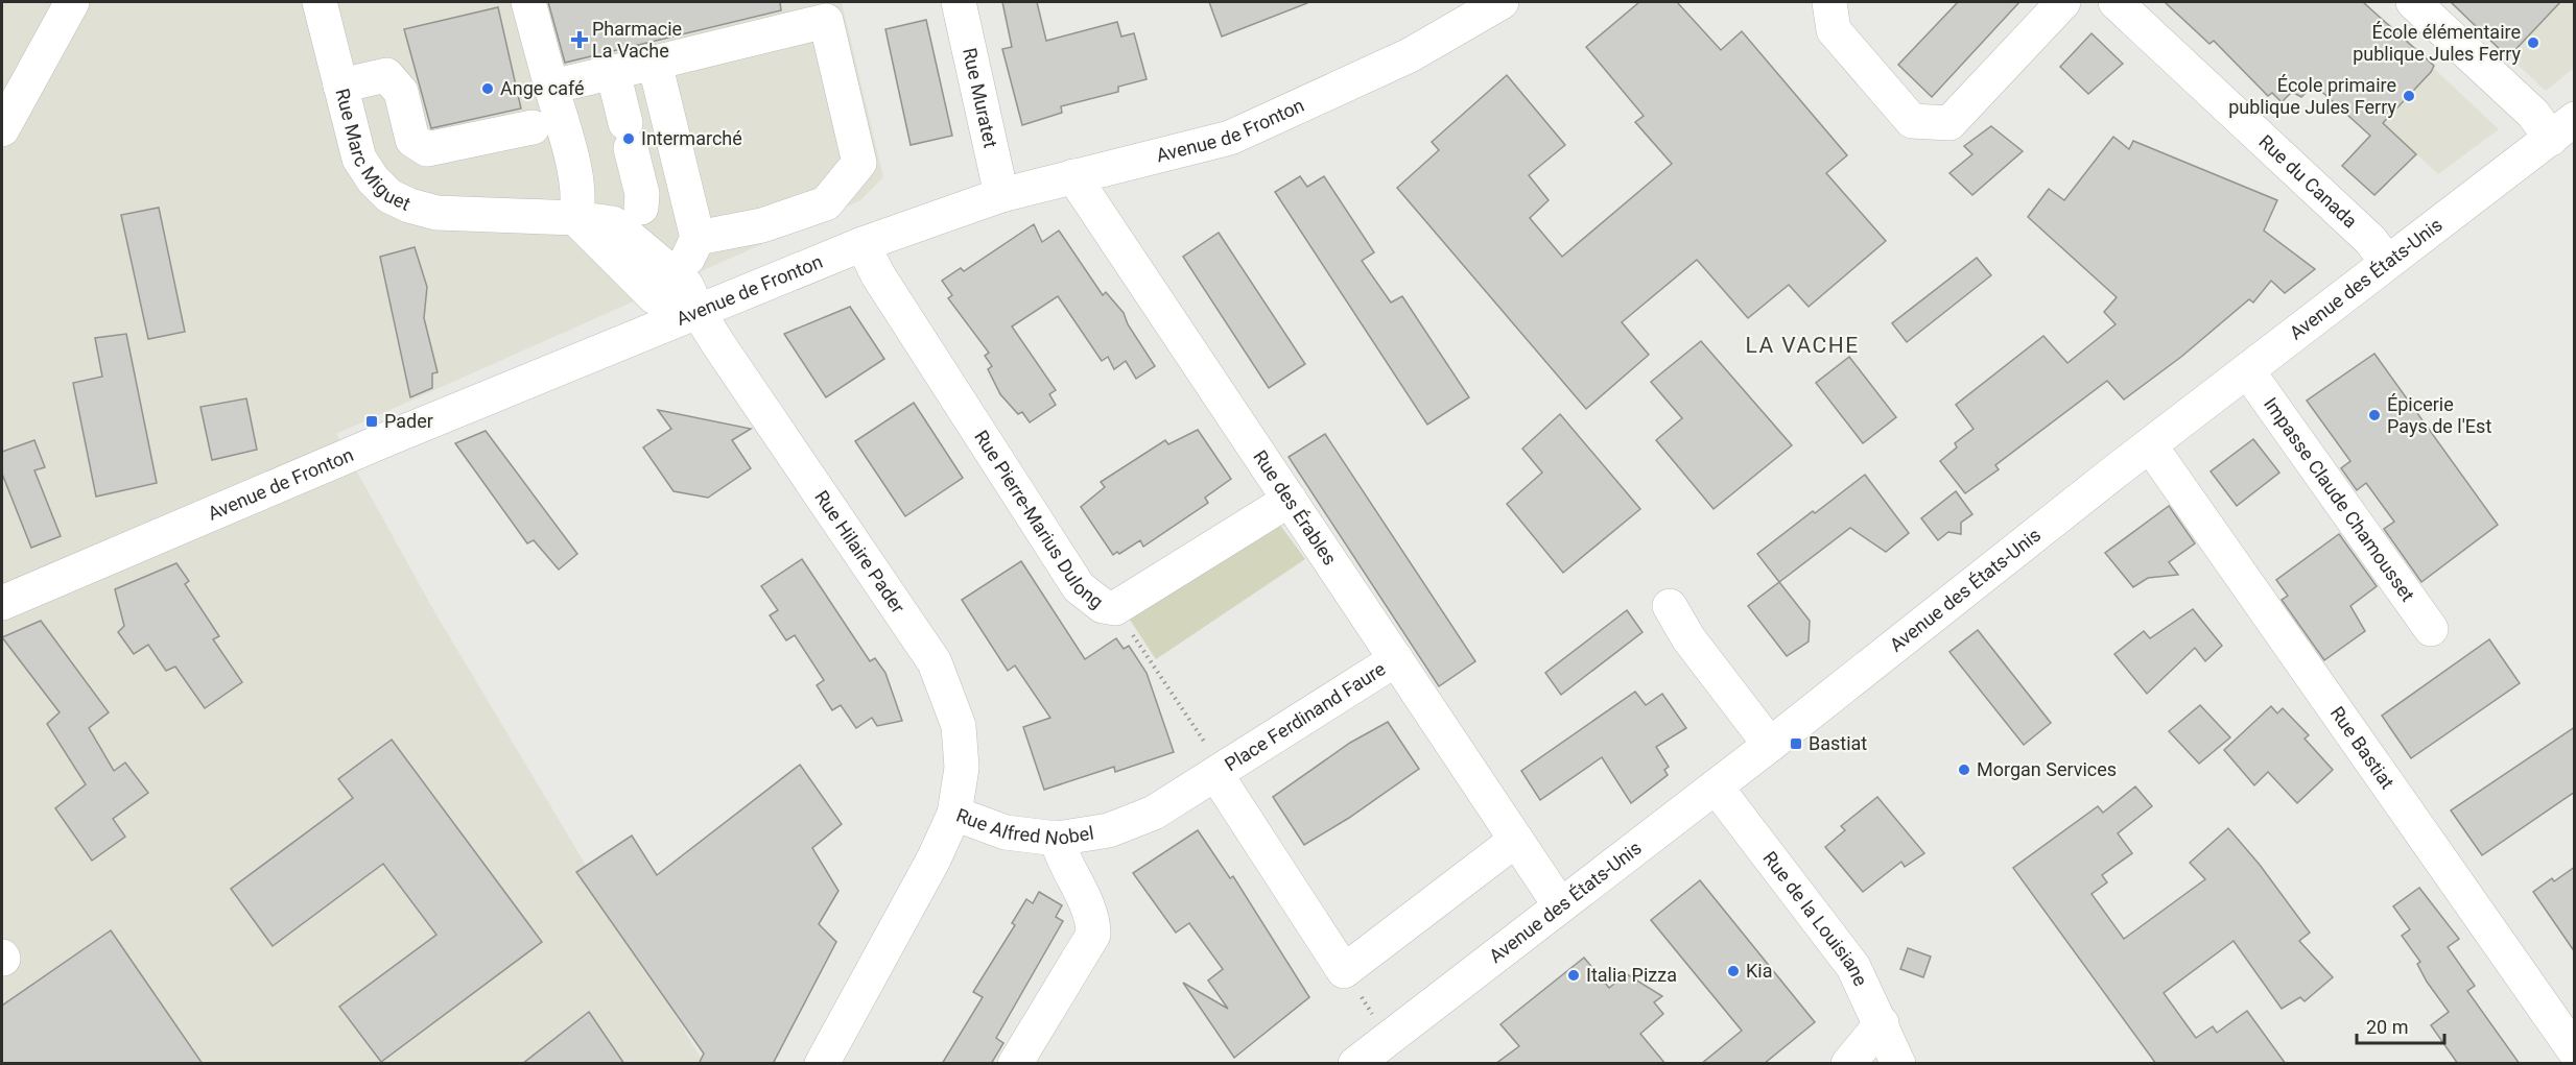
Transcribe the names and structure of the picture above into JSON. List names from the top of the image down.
{
  "streets": {
    "street": [
      "Rue Muratet",
      "Avenue de Fronton",
      "Rue Marc Miguet",
      "Rue du Canada",
      "Avenue des États-Unis",
      "Impasse Claude Chamousset",
      "Rue des Érables",
      "Rue Pierre-Marius Dulong",
      "Rue Hilaire Pader",
      "Place Ferdinand Faure",
      "Rue Bastiat",
      "Rue Alfred Nobel",
      "Rue de la Louisiane"
    ]
  },
  "crossings": [
    ["Rue Muratet", "Avenue de Fronton"],
    ["Avenue de Fronton", "Rue des Érables"],
    ["Avenue de Fronton", "Rue Pierre-Marius Dulong"],
    ["Avenue de Fronton", "Rue Hilaire Pader"],
    ["Rue du Canada", "Avenue des États-Unis"],
    ["Avenue des États-Unis", "Impasse Claude Chamousset"],
    ["Avenue des États-Unis", "Rue des Érables"],
    ["Avenue des États-Unis", "Rue Bastiat"],
    ["Avenue des États-Unis", "Rue de la Louisiane"],
    ["Rue des Érables", "Place Ferdinand Faure"],
    ["Rue Pierre-Marius Dulong", "Place Ferdinand Faure"],
    ["Rue Pierre-Marius Dulong", "Rue Alfred Nobel"],
    ["Rue Hilaire Pader", "Rue Alfred Nobel"],
    ["Place Ferdinand Faure", "Rue Alfred Nobel"]
  ],
  "districts": ["LA VACHE"],
  "places": {
    "health": ["Pharmacie La Vache"],
    "other": [
      "École élémentaire publique Jules Ferry",
      "Ange café",
      "École primaire publique Jules Ferry",
      "Intermarché",
      "Épicerie Pays de l'Est",
      "Morgan Services",
      "Kia",
      "Italia Pizza"
    ],
    "transit": ["Pader", "Bastiat"]
  },
  "scale_bar": "20 m"
}
